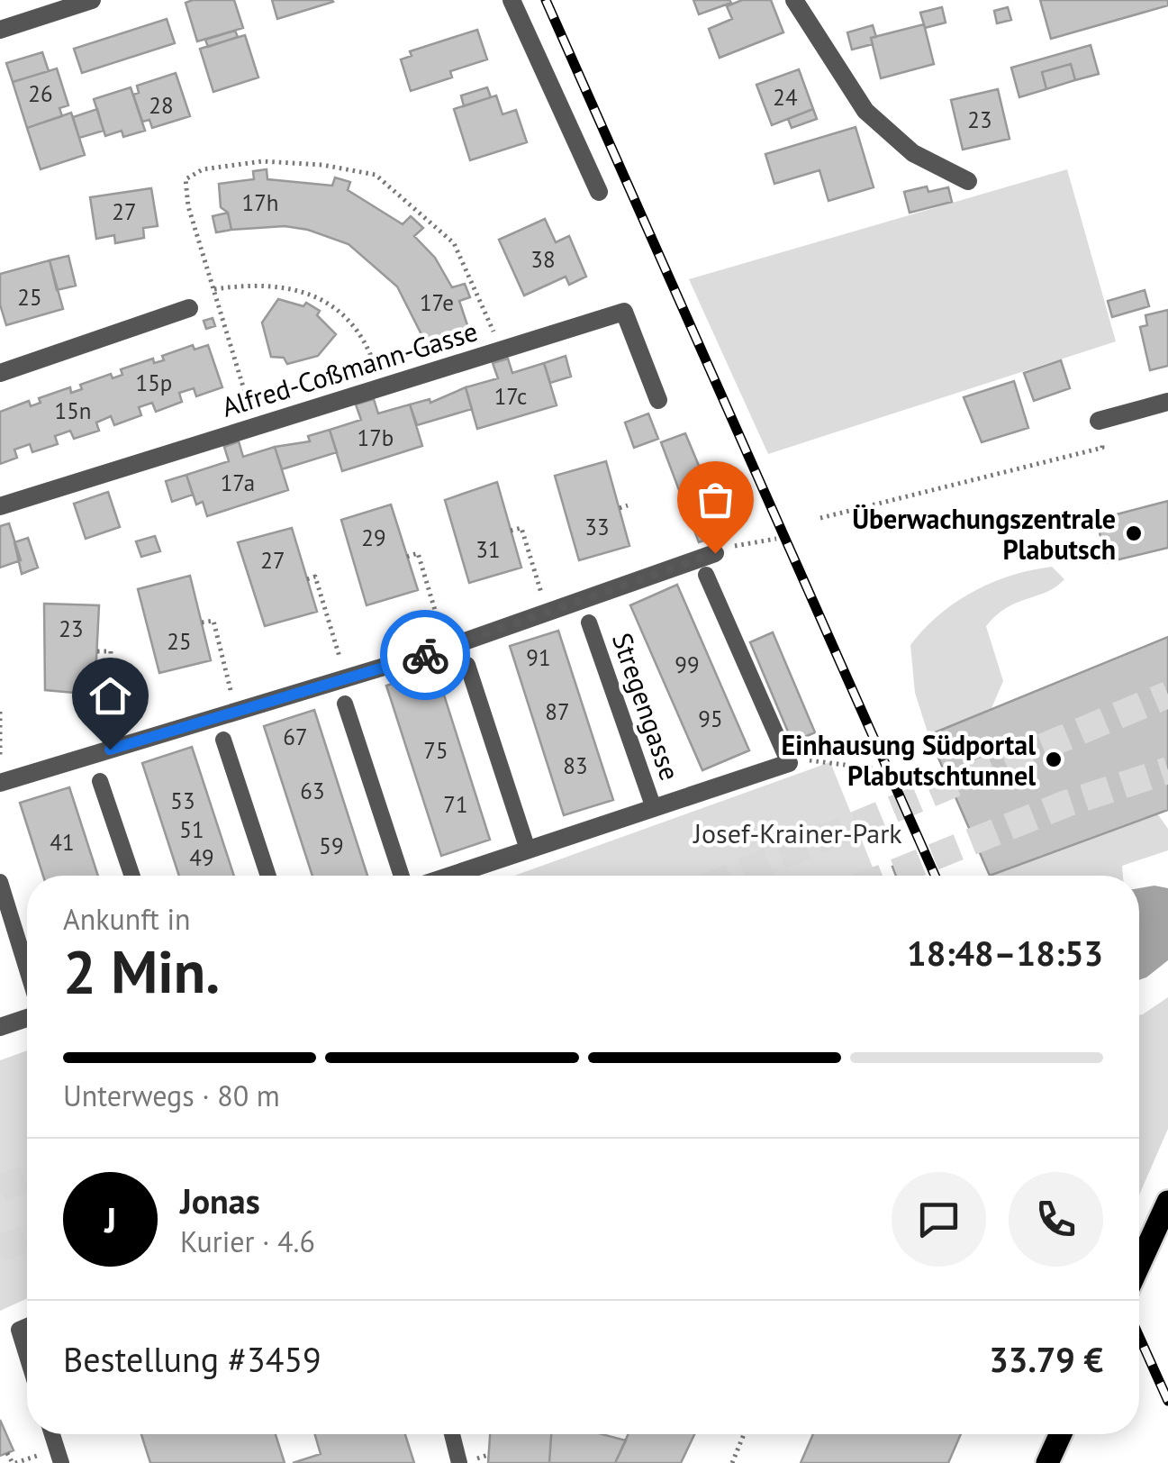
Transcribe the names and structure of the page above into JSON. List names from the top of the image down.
{
  "streets": {
    "street": ["Alfred-Coßmann-Gasse", "Stregengasse"]
  },
  "parks": ["Josef-Krainer-Park"],
  "places": ["Überwachungszentrale Plabutsch", "Einhausung Südportal Plabutschtunnel"],
  "house_numbers": [
    "26",
    "24",
    "28",
    "23",
    "17h",
    "27",
    "38",
    "25",
    "17e",
    "15p",
    "17c",
    "15n",
    "17b",
    "17a",
    "33",
    "29",
    "31",
    "27",
    "23",
    "25",
    "91",
    "99",
    "87",
    "95",
    "67",
    "75",
    "83",
    "63",
    "53",
    "71",
    "51",
    "41",
    "59",
    "49"
  ],
  "page": {
    "heading": ["2 Min.", "Ankunft in", "18:48–18:53"],
    "panel": [
      "Jonas",
      "Kurier · 4.6",
      "Bestellung #3459",
      "33.79 €"
    ],
    "bar": "Unterwegs · 80 m",
    "round": "J"
  }
}
